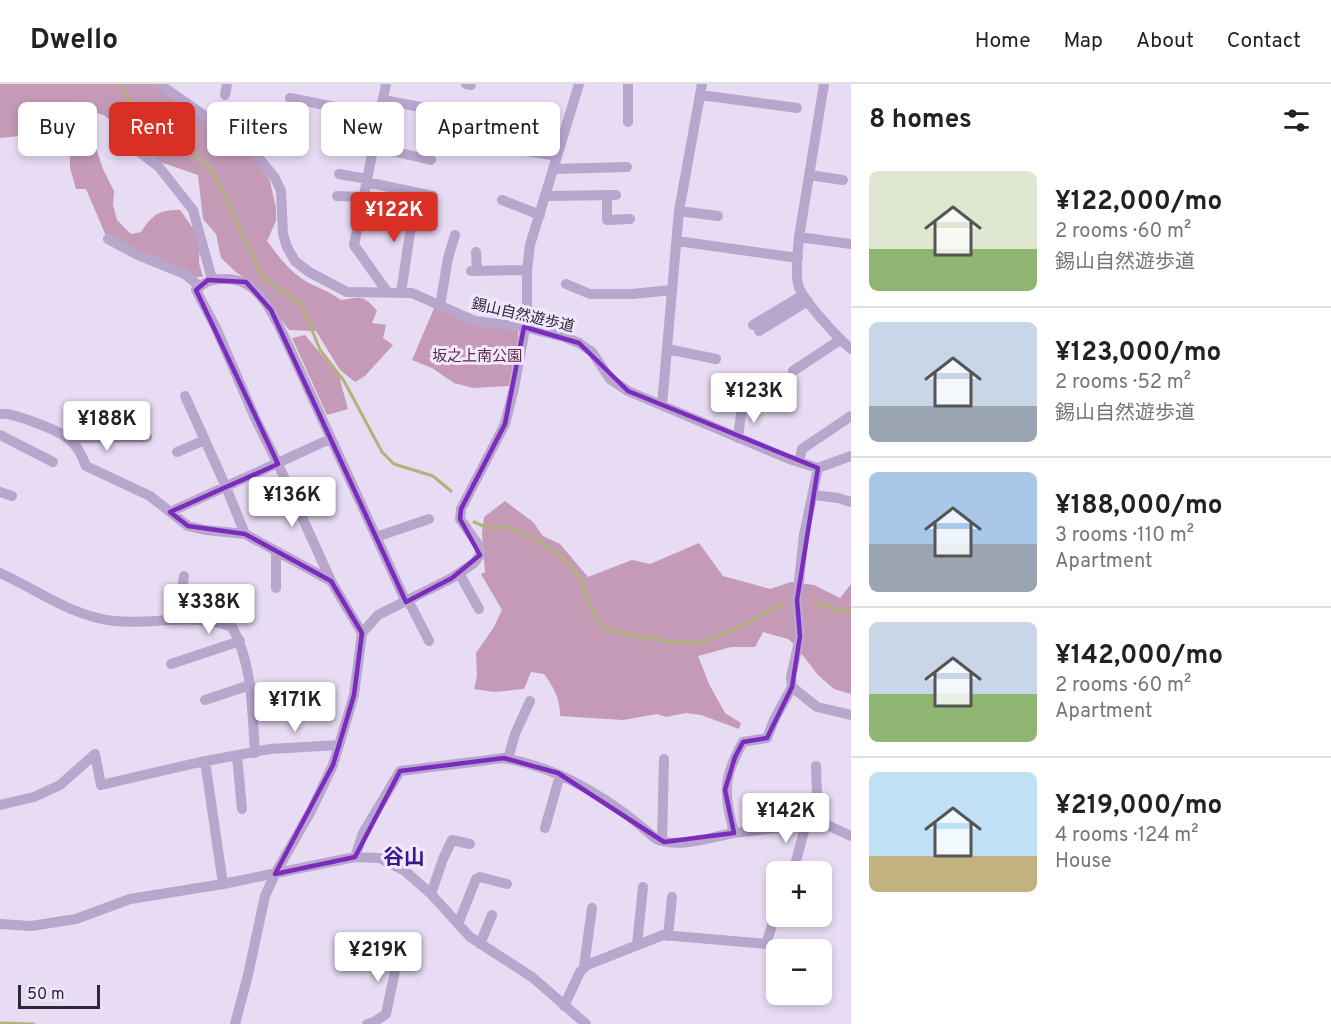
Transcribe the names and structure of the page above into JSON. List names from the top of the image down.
{
  "streets": {
    "street": ["錫山自然遊歩道"]
  },
  "districts": ["谷山"],
  "parks": ["坂之上南公園"],
  "scale_bar": "50 m",
  "page": {
    "header": "Dwello",
    "nav": [
      "Home",
      "Map",
      "About",
      "Contact"
    ],
    "heading": "8 homes",
    "chip": [
      "Buy",
      "Rent",
      "Filters",
      "New",
      "Apartment"
    ],
    "list": [
      {
        "name": "¥122,000/mo",
        "note": "2 rooms · 60 m² · 錫山自然遊歩道"
      },
      {
        "name": "¥123,000/mo",
        "note": "2 rooms · 52 m² · 錫山自然遊歩道"
      },
      {
        "name": "¥188,000/mo",
        "note": "3 rooms · 110 m² · Apartment"
      },
      {
        "name": "¥142,000/mo",
        "note": "2 rooms · 60 m² · Apartment"
      },
      {
        "name": "¥219,000/mo",
        "note": "4 rooms · 124 m² · House"
      }
    ],
    "price": [
      "¥122K",
      "¥123K",
      "¥188K",
      "¥136K",
      "¥338K",
      "¥171K",
      "¥142K",
      "¥219K"
    ],
    "map_buttons": ["+", "−"],
    "scale": "50 m"
  }
}
